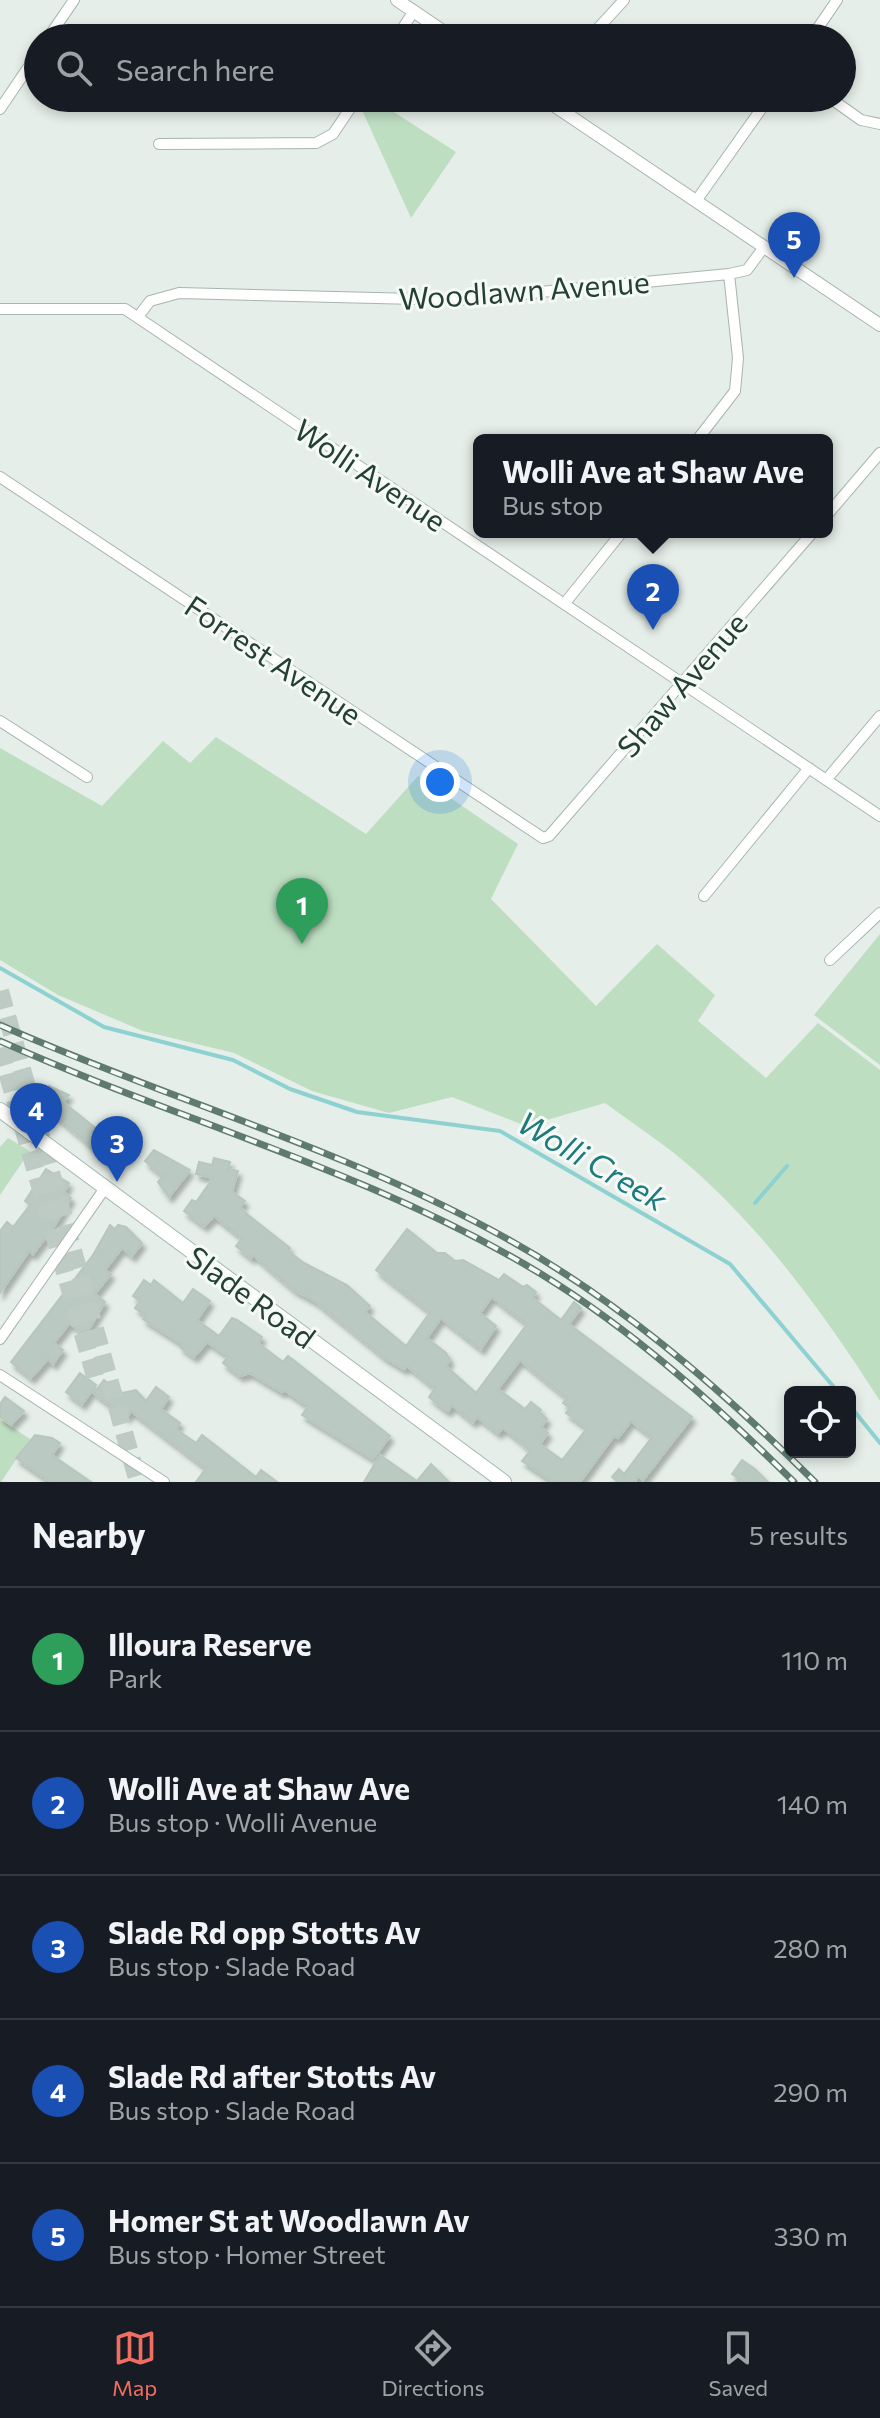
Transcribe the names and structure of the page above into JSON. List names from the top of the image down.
{
  "streets": {
    "main road": ["Slade Road"],
    "street": [
      "Woodlawn Avenue",
      "Wolli Avenue",
      "Forrest Avenue",
      "Shaw Avenue"
    ]
  },
  "crossings": [
    ["Woodlawn Avenue", "Wolli Avenue"],
    ["Wolli Avenue", "Shaw Avenue"],
    ["Forrest Avenue", "Shaw Avenue"]
  ],
  "water": ["Wolli Creek"],
  "page": {
    "search": "Search here",
    "pins": [
      "5",
      "2",
      "1",
      "4",
      "3"
    ],
    "popup": ["Wolli Ave at Shaw Ave", "Bus stop"],
    "heading": ["Nearby", "5 results"],
    "list": [
      {
        "mark": "1",
        "name": "Illoura Reserve",
        "note": "Park",
        "value": "110 m"
      },
      {
        "mark": "2",
        "name": "Wolli Ave at Shaw Ave",
        "note": "Bus stop · Wolli Avenue",
        "value": "140 m"
      },
      {
        "mark": "3",
        "name": "Slade Rd opp Stotts Av",
        "note": "Bus stop · Slade Road",
        "value": "280 m"
      },
      {
        "mark": "4",
        "name": "Slade Rd after Stotts Av",
        "note": "Bus stop · Slade Road",
        "value": "290 m"
      },
      {
        "mark": "5",
        "name": "Homer St at Woodlawn Av",
        "note": "Bus stop · Homer Street",
        "value": "330 m"
      }
    ],
    "nav": ["Map", "Directions", "Saved"]
  }
}
